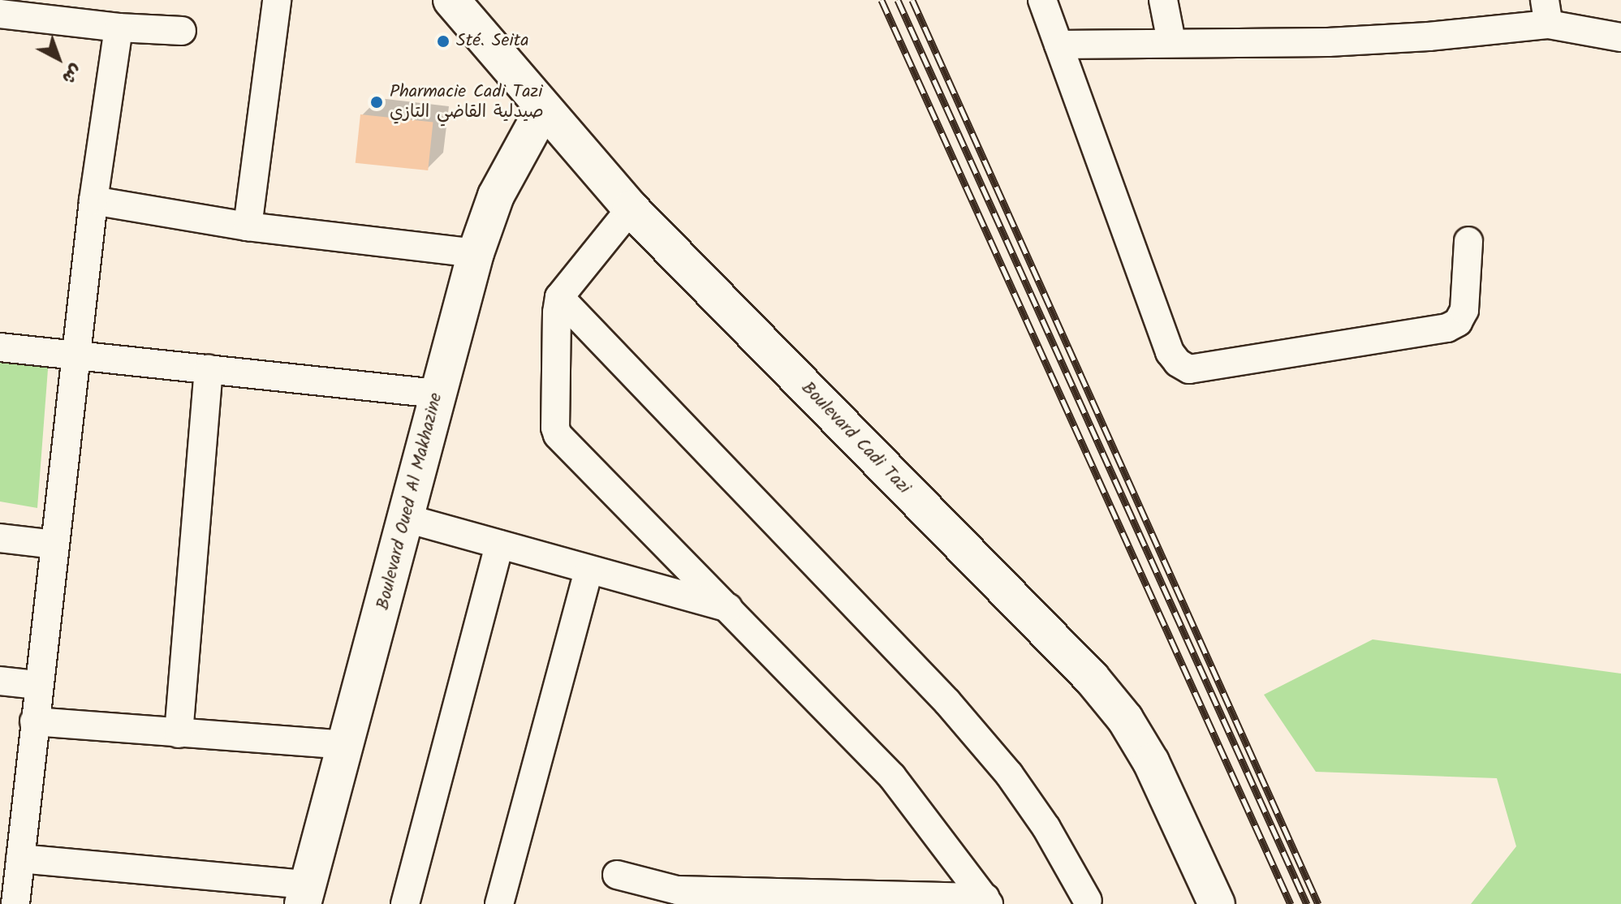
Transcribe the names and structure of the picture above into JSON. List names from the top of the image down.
{
  "streets": {
    "street": ["Boulevard Cadi Tazi", "Boulevard Oued Al Makhazine"]
  },
  "crossings": [
    ["Boulevard Cadi Tazi", "Boulevard Oued Al Makhazine"]
  ],
  "places": ["Sté. Seita", "Pharmacie Cadi Tazi صيدلية القاضي التازي"],
  "north": "bottom right"
}
